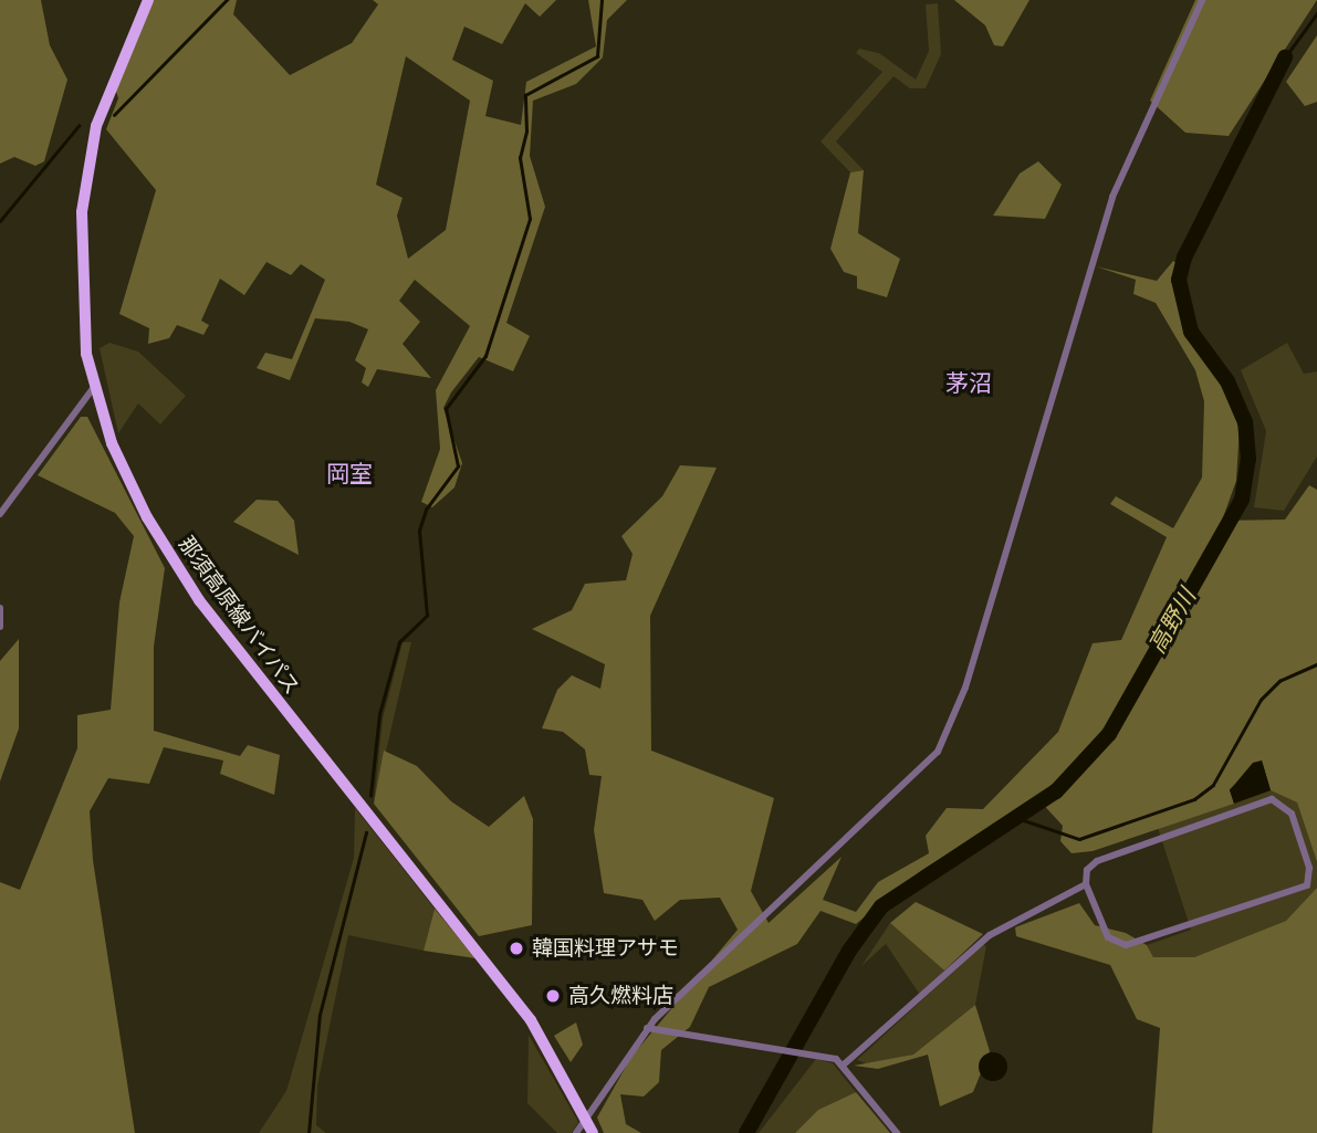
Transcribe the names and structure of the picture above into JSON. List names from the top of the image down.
{
  "streets": {
    "main road": ["那須高原線バイパス"]
  },
  "districts": ["茅沼", "岡室"],
  "water": ["高野川"],
  "places": ["韓国料理アサモ", "高久燃料店"]
}
